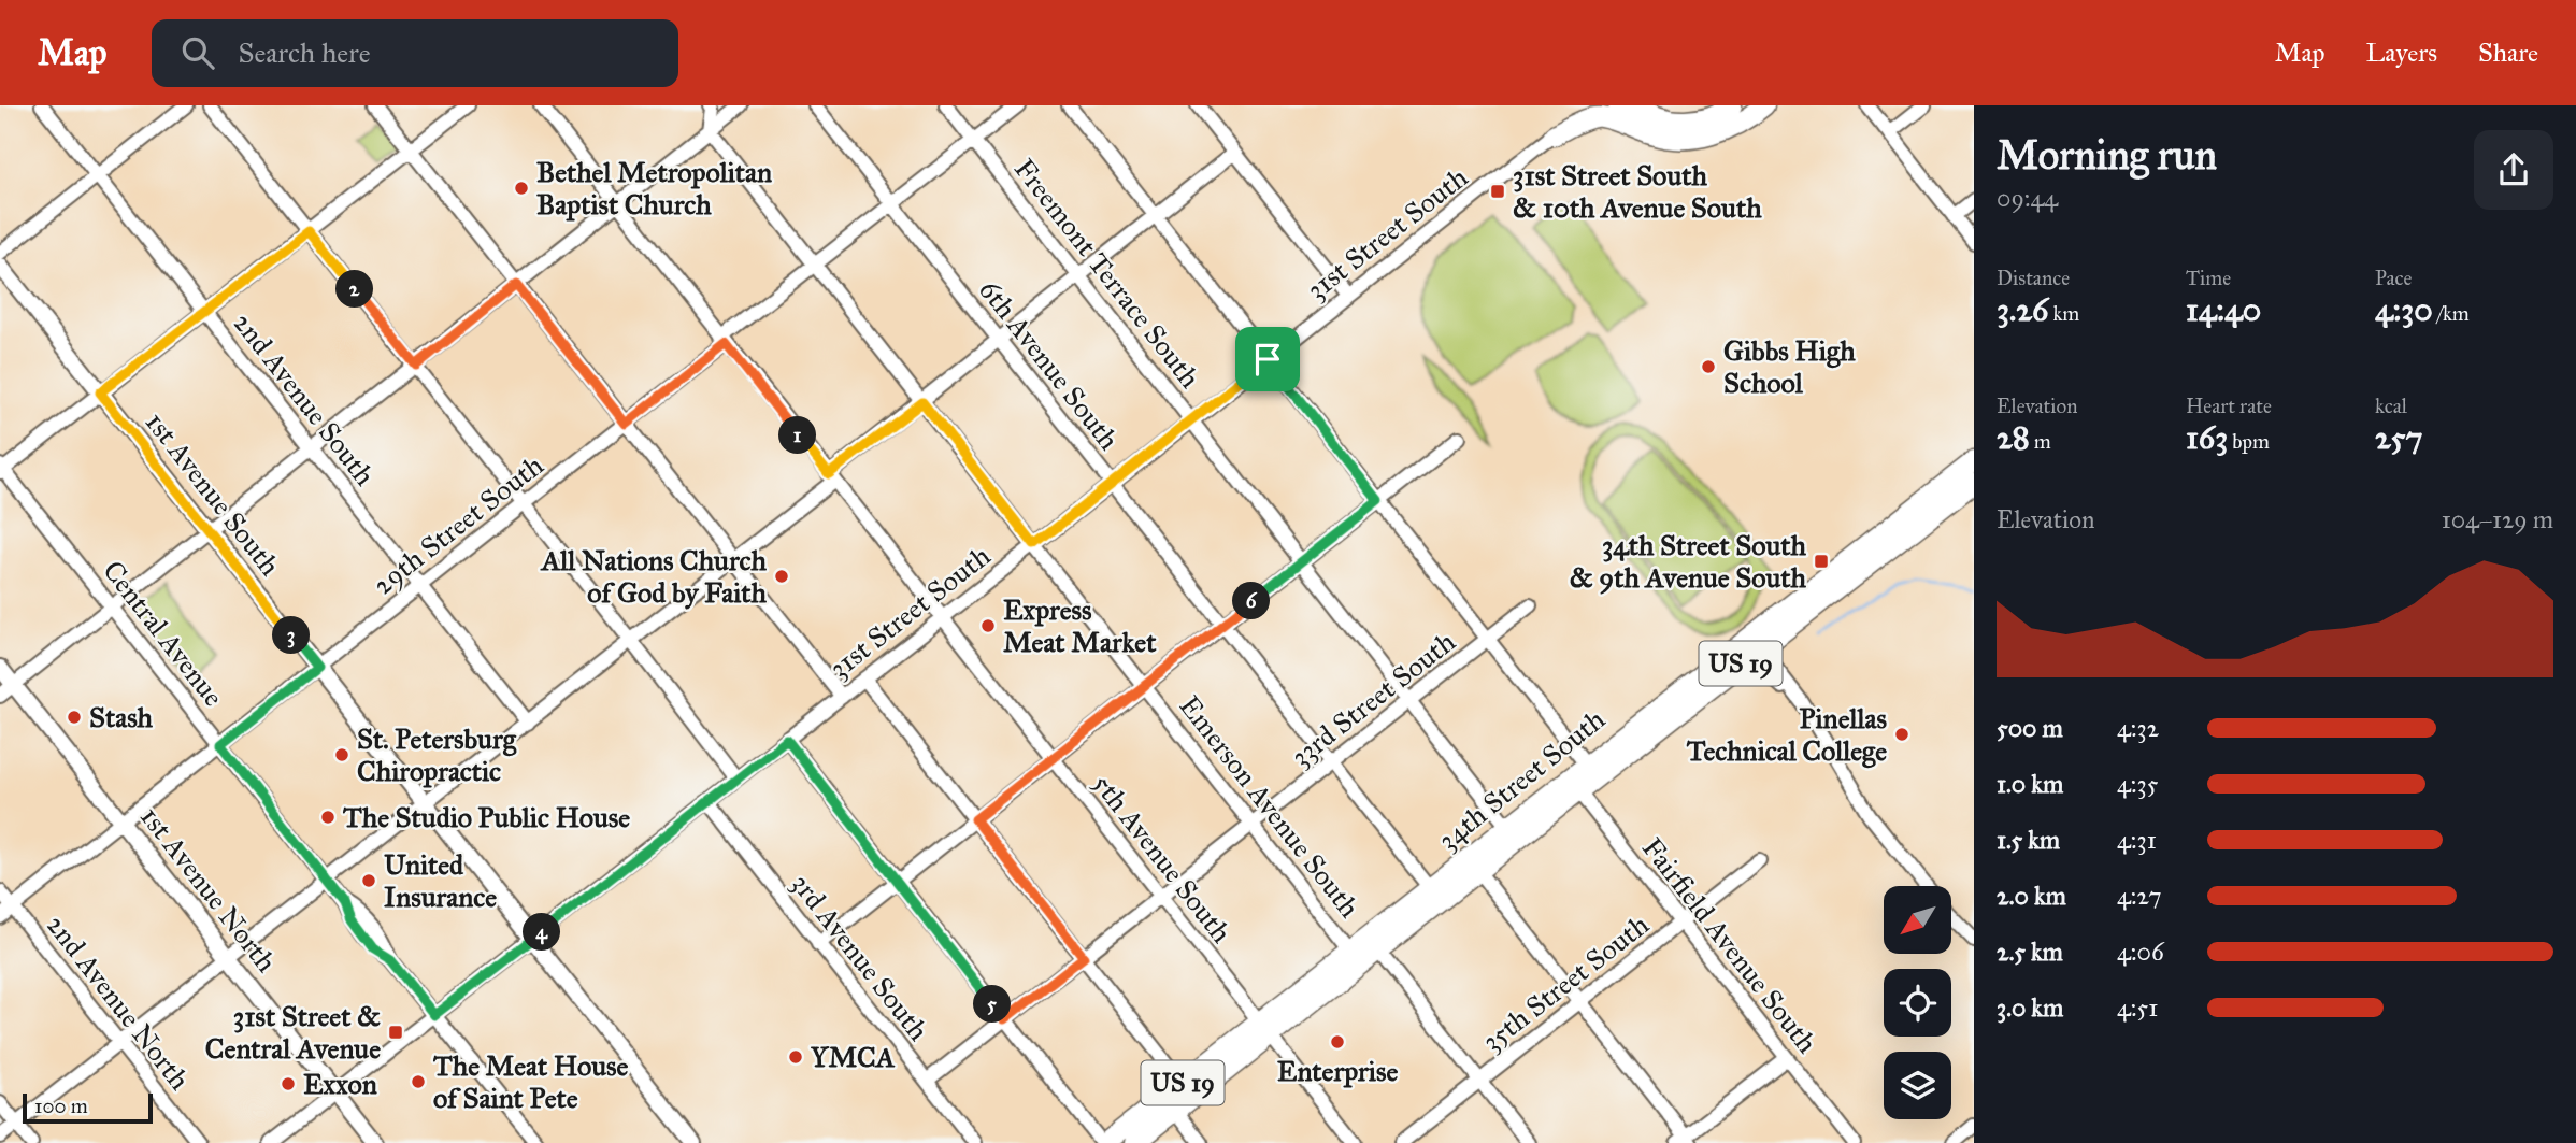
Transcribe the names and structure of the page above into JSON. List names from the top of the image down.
{
  "streets": {
    "highway": ["US 19", "34th Street South"],
    "main road": ["1st Avenue South", "1st Avenue North"],
    "street": [
      "31st Street South",
      "Freemont Terrace South",
      "6th Avenue South",
      "2nd Avenue South",
      "29th Street South",
      "Central Avenue",
      "33rd Street South",
      "Emerson Avenue South",
      "5th Avenue South",
      "Fairfield Avenue South",
      "3rd Avenue South",
      "35th Street South",
      "2nd Avenue North"
    ]
  },
  "crossings": [
    ["31st Street South", "Freemont Terrace South"],
    ["31st Street South", "6th Avenue South"],
    ["31st Street South", "1st Avenue South"],
    ["31st Street South", "Central Avenue"],
    ["31st Street South", "Emerson Avenue South"],
    ["31st Street South", "5th Avenue South"],
    ["31st Street South", "1st Avenue North"],
    ["31st Street South", "3rd Avenue South"],
    ["Freemont Terrace South", "29th Street South"],
    ["Freemont Terrace South", "33rd Street South"],
    ["Freemont Terrace South", "34th Street South"],
    ["6th Avenue South", "29th Street South"],
    ["6th Avenue South", "33rd Street South"],
    ["6th Avenue South", "34th Street South"],
    ["2nd Avenue South", "29th Street South"],
    ["1st Avenue South", "29th Street South"],
    ["29th Street South", "Central Avenue"],
    ["29th Street South", "Emerson Avenue South"],
    ["29th Street South", "5th Avenue South"],
    ["29th Street South", "1st Avenue North"],
    ["29th Street South", "2nd Avenue North"],
    ["33rd Street South", "Emerson Avenue South"],
    ["33rd Street South", "5th Avenue South"],
    ["33rd Street South", "3rd Avenue South"],
    ["34th Street South", "Emerson Avenue South"],
    ["34th Street South", "5th Avenue South"],
    ["34th Street South", "Fairfield Avenue South"],
    ["Fairfield Avenue South", "35th Street South"]
  ],
  "places": {
    "other": [
      "Bethel Metropolitan Baptist Church",
      "Gibbs High School",
      "All Nations Church of God by Faith",
      "Express Meat Market",
      "Stash",
      "Pinellas Technical College",
      "St. Petersburg Chiropractic",
      "The Studio Public House",
      "United Insurance",
      "Enterprise",
      "YMCA",
      "The Meat House of Saint Pete",
      "Exxon"
    ],
    "transit": ["31st Street South & 10th Avenue South", "34th Street South & 9th Avenue South", "31st Street & Central Avenue"]
  },
  "scale_bar": "100 m",
  "north": "bottom left",
  "page": {
    "header": "Map",
    "search": "Search here",
    "nav": ["Map", "Layers", "Share"],
    "heading": ["Morning run", "09:44"],
    "stats": [
      ["Distance", "3.26 km"],
      ["Time", "14:40"],
      ["Pace", "4:30 /km"],
      ["Elevation", "28 m"],
      ["Heart rate", "163 bpm"],
      ["kcal", "257"]
    ],
    "pins": [
      "2",
      "1",
      "6",
      "3",
      "4",
      "5"
    ],
    "chart": ["Elevation", "104–129 m"],
    "list": [
      {
        "name": "500 m",
        "note": "4:32"
      },
      {
        "name": "1.0 km",
        "note": "4:35"
      },
      {
        "name": "1.5 km",
        "note": "4:31"
      },
      {
        "name": "2.0 km",
        "note": "4:27"
      },
      {
        "name": "2.5 km",
        "note": "4:06"
      },
      {
        "name": "3.0 km",
        "note": "4:51"
      }
    ],
    "scale": "100 m"
  }
}
